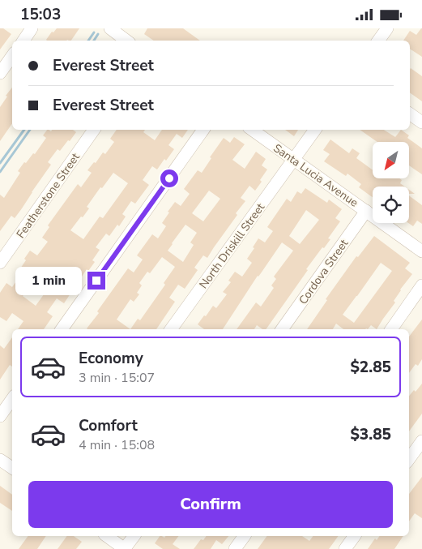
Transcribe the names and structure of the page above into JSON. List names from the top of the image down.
{
  "streets": {
    "street": [
      "Santa Lucia Avenue",
      "Featherstone Street",
      "North Driskill Street",
      "Cordova Street"
    ]
  },
  "crossings": [
    ["Santa Lucia Avenue", "North Driskill Street"],
    ["Santa Lucia Avenue", "Cordova Street"]
  ],
  "north": "bottom left",
  "page": {
    "status": "15:03",
    "banner": ["Everest Street", "Everest Street"],
    "bubble": "1 min",
    "list": [
      {
        "name": "Economy",
        "note": "3 min · 15:07",
        "value": "$2.85"
      },
      {
        "name": "Comfort",
        "note": "4 min · 15:08",
        "value": "$3.85"
      }
    ],
    "buttons": "Confirm"
  }
}
